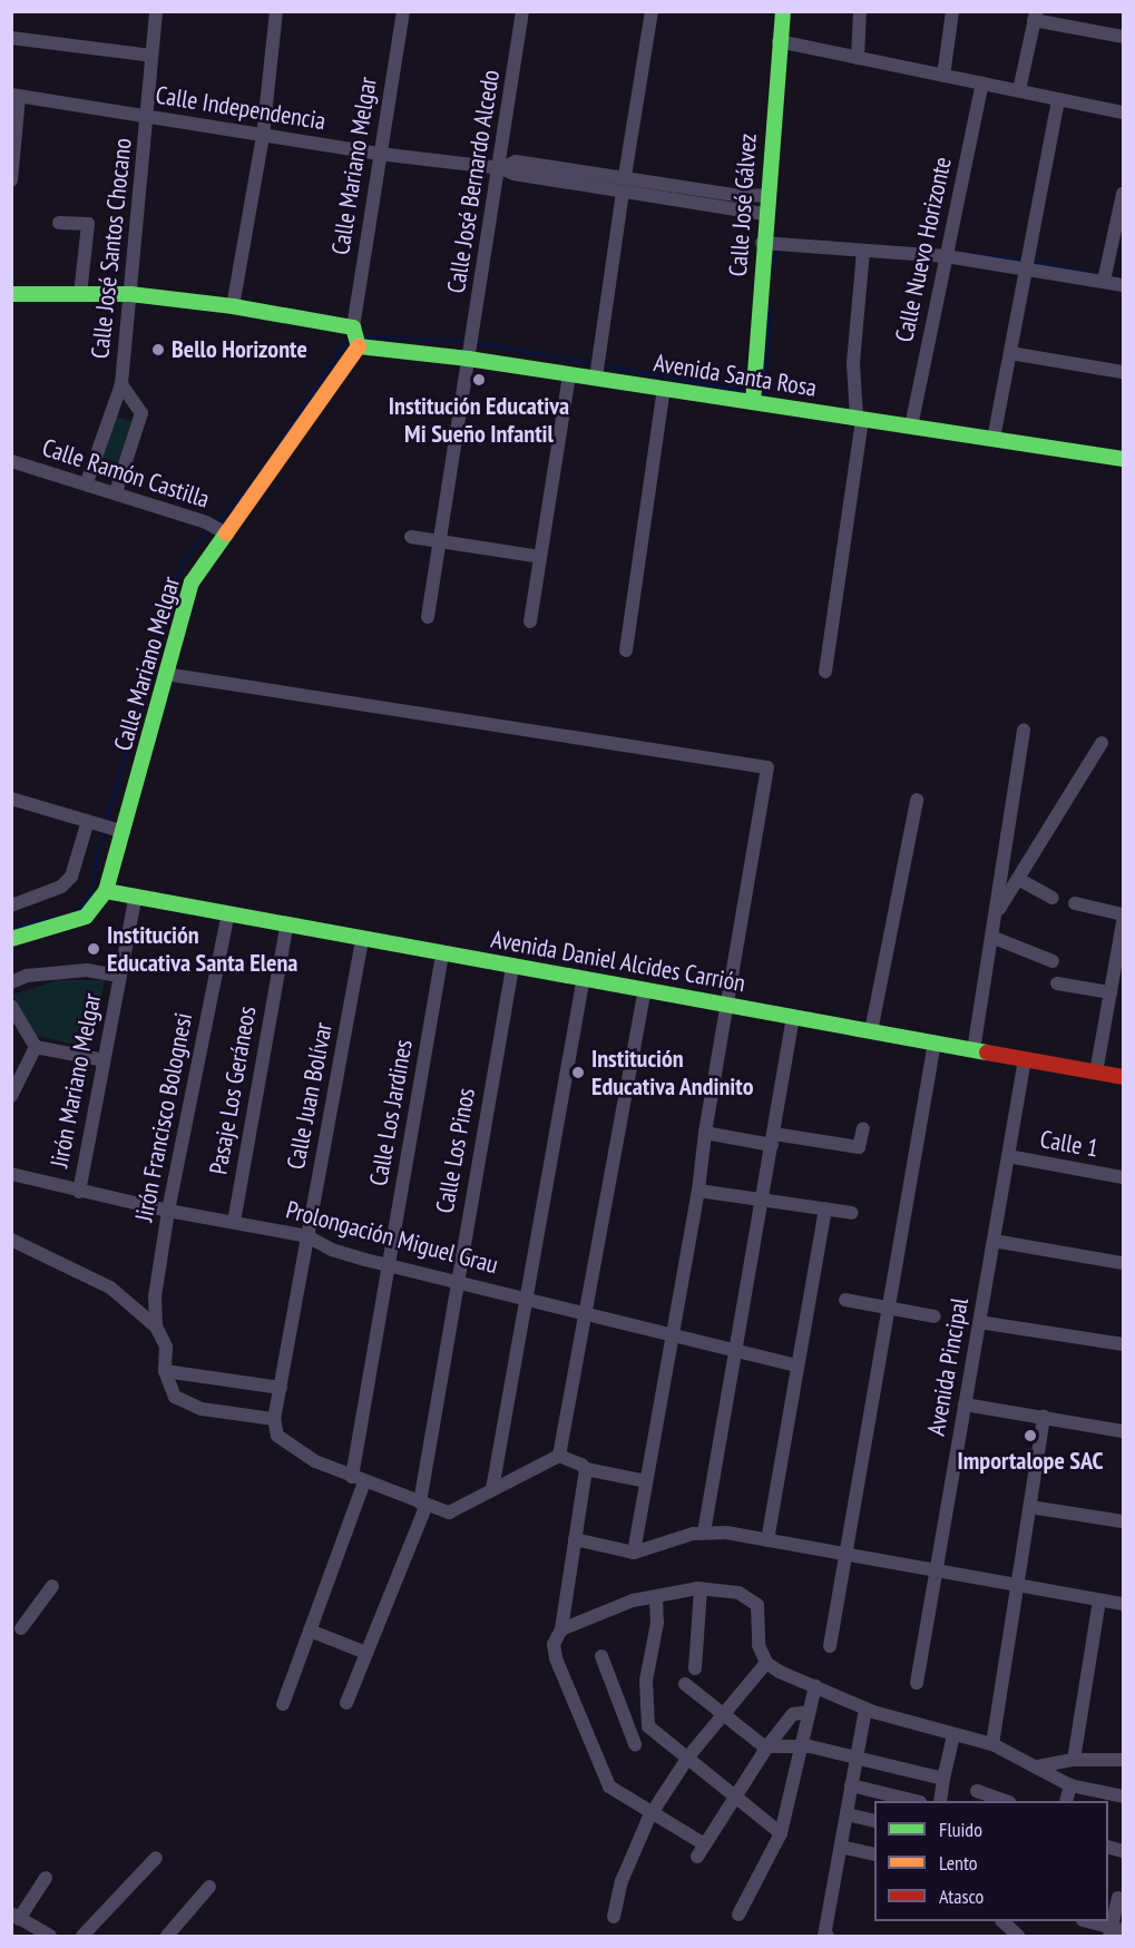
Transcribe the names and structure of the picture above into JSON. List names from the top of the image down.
{
  "streets": {
    "street": [
      "Calle Independencia",
      "Calle Mariano Melgar",
      "Calle José Bernardo Alcedo",
      "Calle José Gálvez",
      "Calle José Santos Chocano",
      "Calle Nuevo Horizonte",
      "Avenida Santa Rosa",
      "Calle Ramón Castilla",
      "Avenida Daniel Alcides Carrión",
      "Jirón Mariano Melgar",
      "Pasaje Los Geráneos",
      "Calle Juan Bolívar",
      "Calle Los Jardines",
      "Jirón Francisco Bolognesi",
      "Calle 1",
      "Calle Los Pinos",
      "Prolongación Miguel Grau",
      "Avenida Pincipal"
    ]
  },
  "crossings": [
    ["Calle Independencia", "Calle Mariano Melgar"],
    ["Calle Independencia", "Calle José Bernardo Alcedo"],
    ["Calle Independencia", "Calle José Gálvez"],
    ["Calle Independencia", "Calle José Santos Chocano"],
    ["Calle Mariano Melgar", "Avenida Santa Rosa"],
    ["Calle Mariano Melgar", "Calle Ramón Castilla"],
    ["Calle Mariano Melgar", "Avenida Daniel Alcides Carrión"],
    ["Calle José Bernardo Alcedo", "Avenida Santa Rosa"],
    ["Calle José Gálvez", "Avenida Santa Rosa"],
    ["Calle José Santos Chocano", "Calle Ramón Castilla"],
    ["Calle Nuevo Horizonte", "Avenida Santa Rosa"],
    ["Avenida Daniel Alcides Carrión", "Jirón Mariano Melgar"],
    ["Avenida Daniel Alcides Carrión", "Pasaje Los Geráneos"],
    ["Avenida Daniel Alcides Carrión", "Calle Juan Bolívar"],
    ["Avenida Daniel Alcides Carrión", "Calle Los Jardines"],
    ["Avenida Daniel Alcides Carrión", "Jirón Francisco Bolognesi"],
    ["Avenida Daniel Alcides Carrión", "Calle Los Pinos"],
    ["Avenida Daniel Alcides Carrión", "Avenida Pincipal"],
    ["Jirón Mariano Melgar", "Prolongación Miguel Grau"],
    ["Pasaje Los Geráneos", "Prolongación Miguel Grau"],
    ["Calle Juan Bolívar", "Prolongación Miguel Grau"],
    ["Calle Los Jardines", "Prolongación Miguel Grau"],
    ["Jirón Francisco Bolognesi", "Prolongación Miguel Grau"],
    ["Calle 1", "Avenida Pincipal"],
    ["Calle Los Pinos", "Prolongación Miguel Grau"]
  ],
  "places": [
    "Bello Horizonte",
    "Institución Educativa Mi Sueño Infantil",
    "Institución Educativa Santa Elena",
    "Institución Educativa Andinito",
    "Importalope SAC"
  ],
  "legend": ["Fluido", "Lento", "Atasco"]
}
